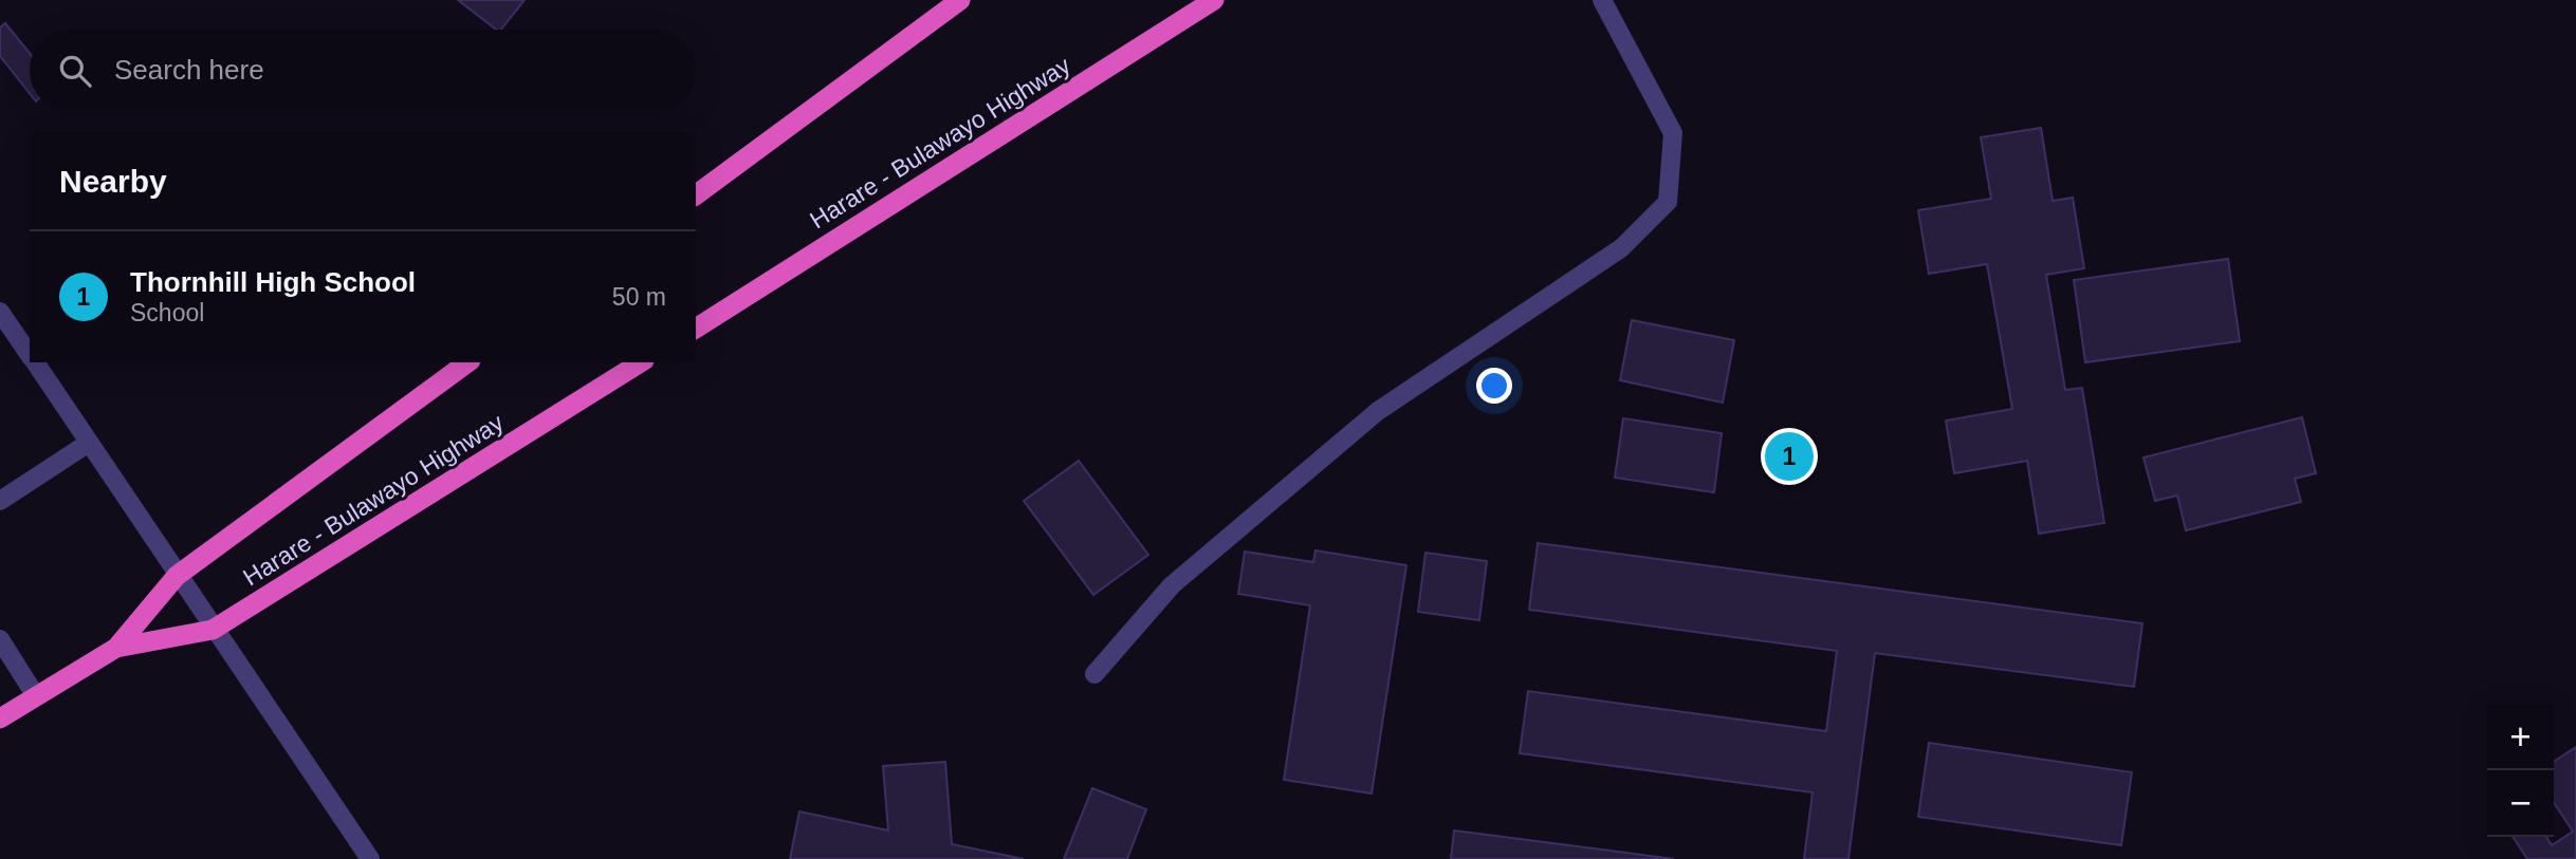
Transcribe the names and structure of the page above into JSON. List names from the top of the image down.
{
  "streets": {
    "highway": ["Harare - Bulawayo Highway"]
  },
  "page": {
    "search": "Search here",
    "heading": "Nearby",
    "list": [
      {
        "mark": "1",
        "name": "Thornhill High School",
        "note": "School",
        "value": "50 m"
      }
    ],
    "pins": "1",
    "map_buttons": ["+", "−"]
  }
}
